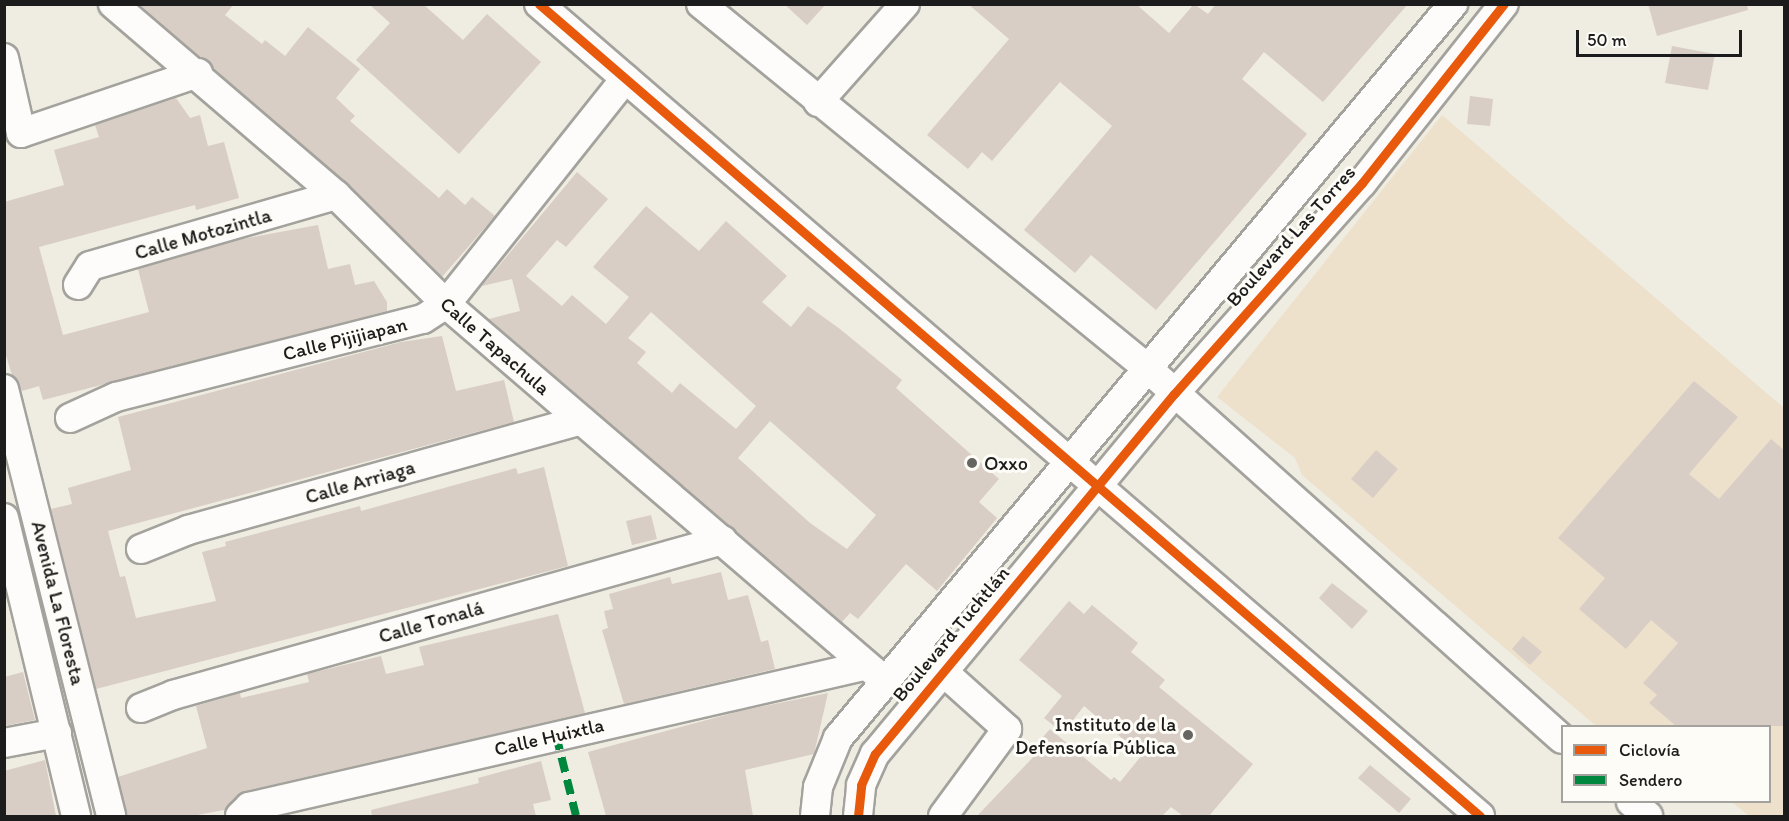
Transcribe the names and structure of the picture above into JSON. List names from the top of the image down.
{
  "streets": {
    "street": [
      "Calle Motozintla",
      "Boulevard Las Torres",
      "Calle Pijijiapan",
      "Calle Tapachula",
      "Calle Arriaga",
      "Avenida La Floresta",
      "Calle Tonalá",
      "Boulevard Tuchtlán",
      "Calle Huixtla"
    ]
  },
  "crossings": [
    ["Calle Motozintla", "Calle Tapachula"],
    ["Boulevard Las Torres", "Boulevard Tuchtlán"],
    ["Calle Pijijiapan", "Calle Tapachula"],
    ["Calle Tapachula", "Calle Arriaga"],
    ["Calle Tapachula", "Calle Tonalá"],
    ["Calle Tapachula", "Boulevard Tuchtlán"],
    ["Calle Tapachula", "Calle Huixtla"],
    ["Boulevard Tuchtlán", "Calle Huixtla"]
  ],
  "places": ["Oxxo", "Instituto de la Defensoría Pública"],
  "legend": ["Ciclovía", "Sendero"],
  "scale_bar": "50 m"
}
